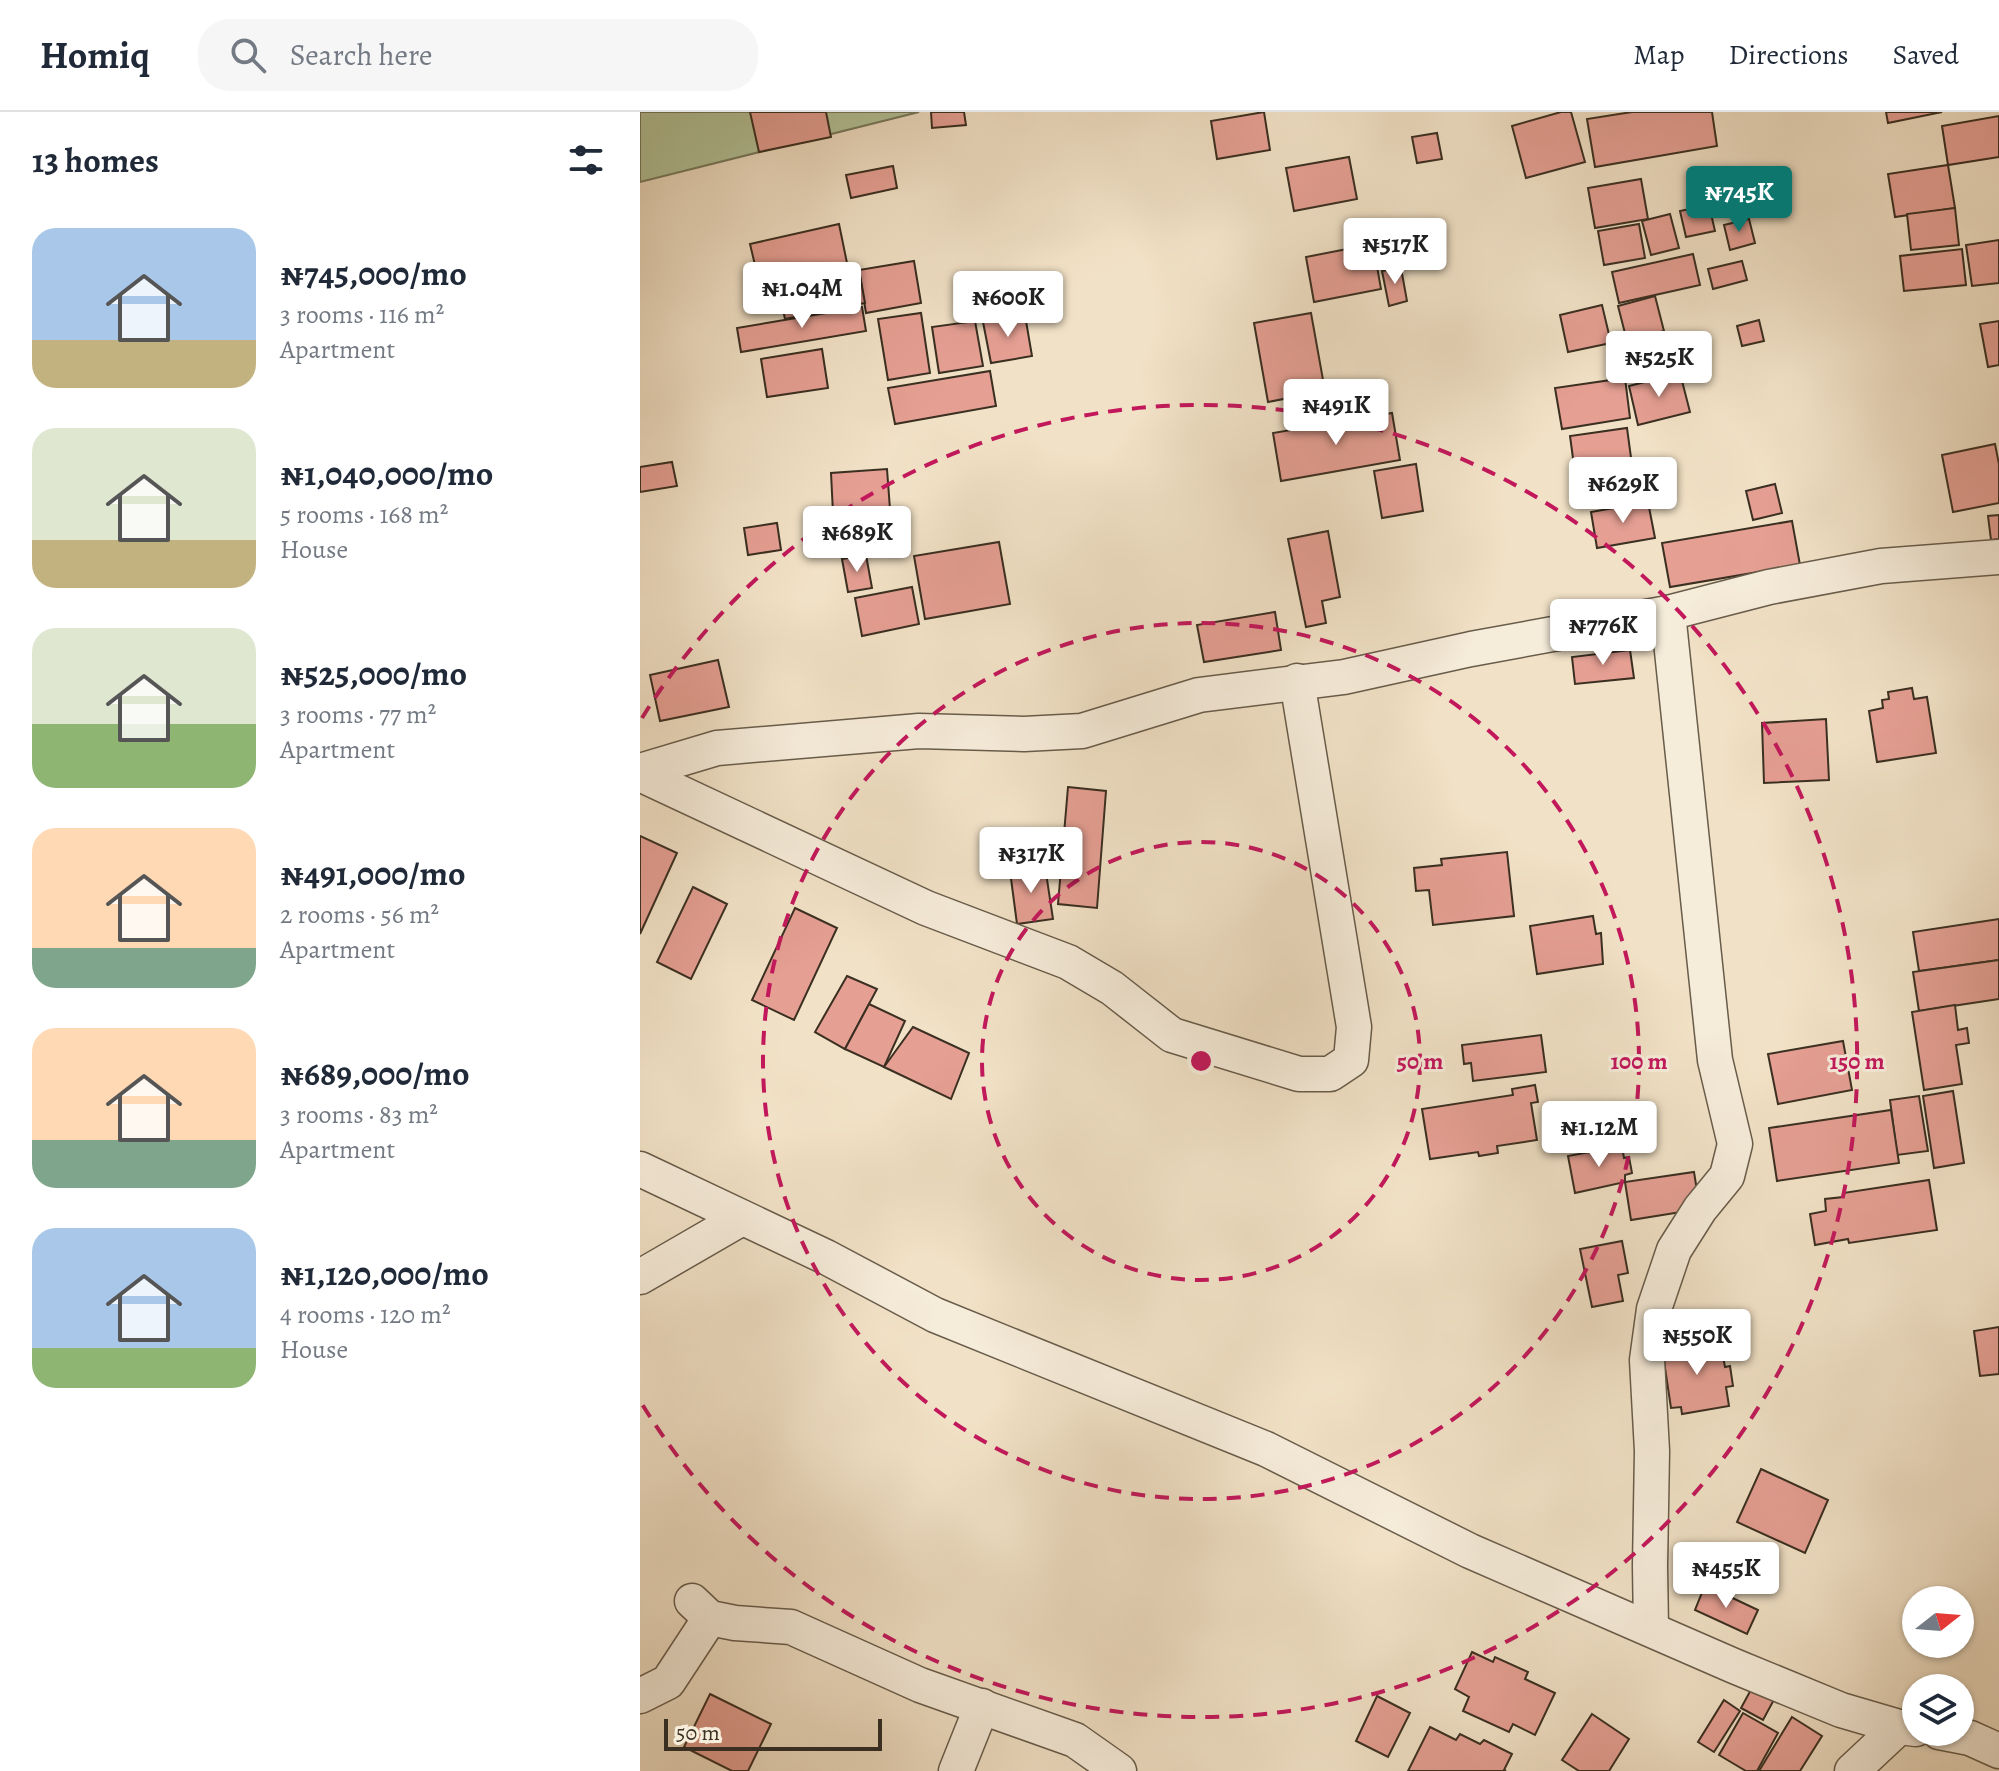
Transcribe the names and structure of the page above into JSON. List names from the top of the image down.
{
  "scale_bar": "50 m",
  "north": "right",
  "page": {
    "header": "Homiq",
    "search": "Search here",
    "nav": ["Map", "Directions", "Saved"],
    "heading": "13 homes",
    "price": [
      "₦745K",
      "₦517K",
      "₦1.04M",
      "₦600K",
      "₦525K",
      "₦491K",
      "₦629K",
      "₦689K",
      "₦776K",
      "₦317K",
      "₦1.12M",
      "₦550K",
      "₦455K"
    ],
    "list": [
      {
        "name": "₦745,000/mo",
        "note": "3 rooms · 116 m² · Apartment"
      },
      {
        "name": "₦1,040,000/mo",
        "note": "5 rooms · 168 m² · House"
      },
      {
        "name": "₦525,000/mo",
        "note": "3 rooms · 77 m² · Apartment"
      },
      {
        "name": "₦491,000/mo",
        "note": "2 rooms · 56 m² · Apartment"
      },
      {
        "name": "₦689,000/mo",
        "note": "3 rooms · 83 m² · Apartment"
      },
      {
        "name": "₦1,120,000/mo",
        "note": "4 rooms · 120 m² · House"
      }
    ],
    "scale": "50 m"
  },
  "rings": ["50 m", "100 m", "150 m"]
}
